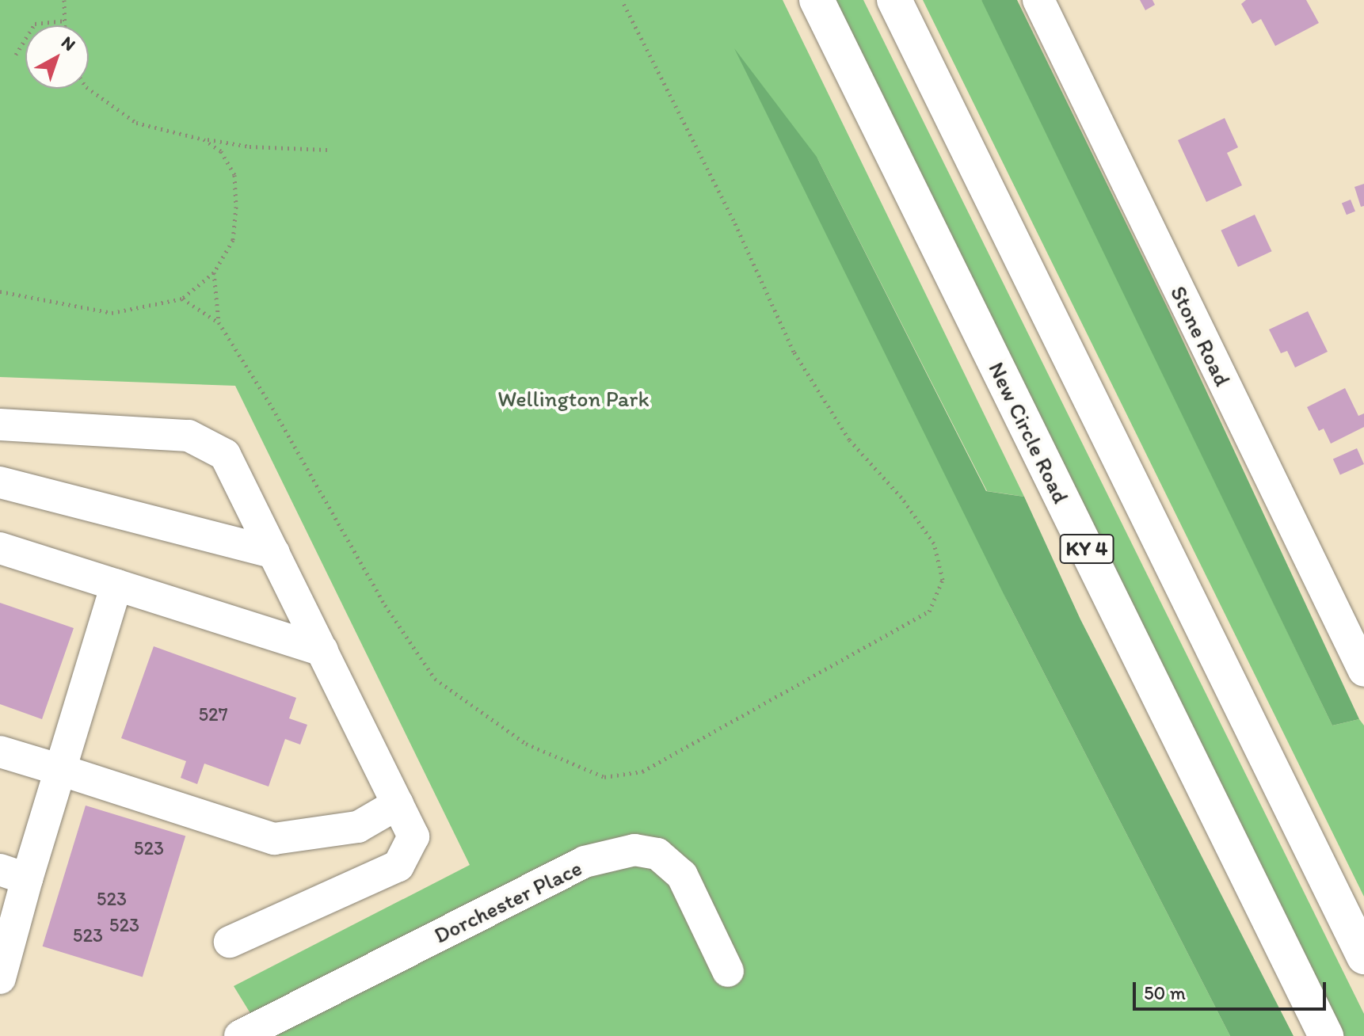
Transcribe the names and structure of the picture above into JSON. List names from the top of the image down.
{
  "streets": {
    "highway": ["New Circle Road", "KY 4"],
    "street": ["Stone Road", "Dorchester Place"]
  },
  "parks": ["Wellington Park"],
  "house_numbers": [
    "527",
    "523",
    "523",
    "523",
    "523"
  ],
  "scale_bar": "50 m",
  "north": "top right"
}
